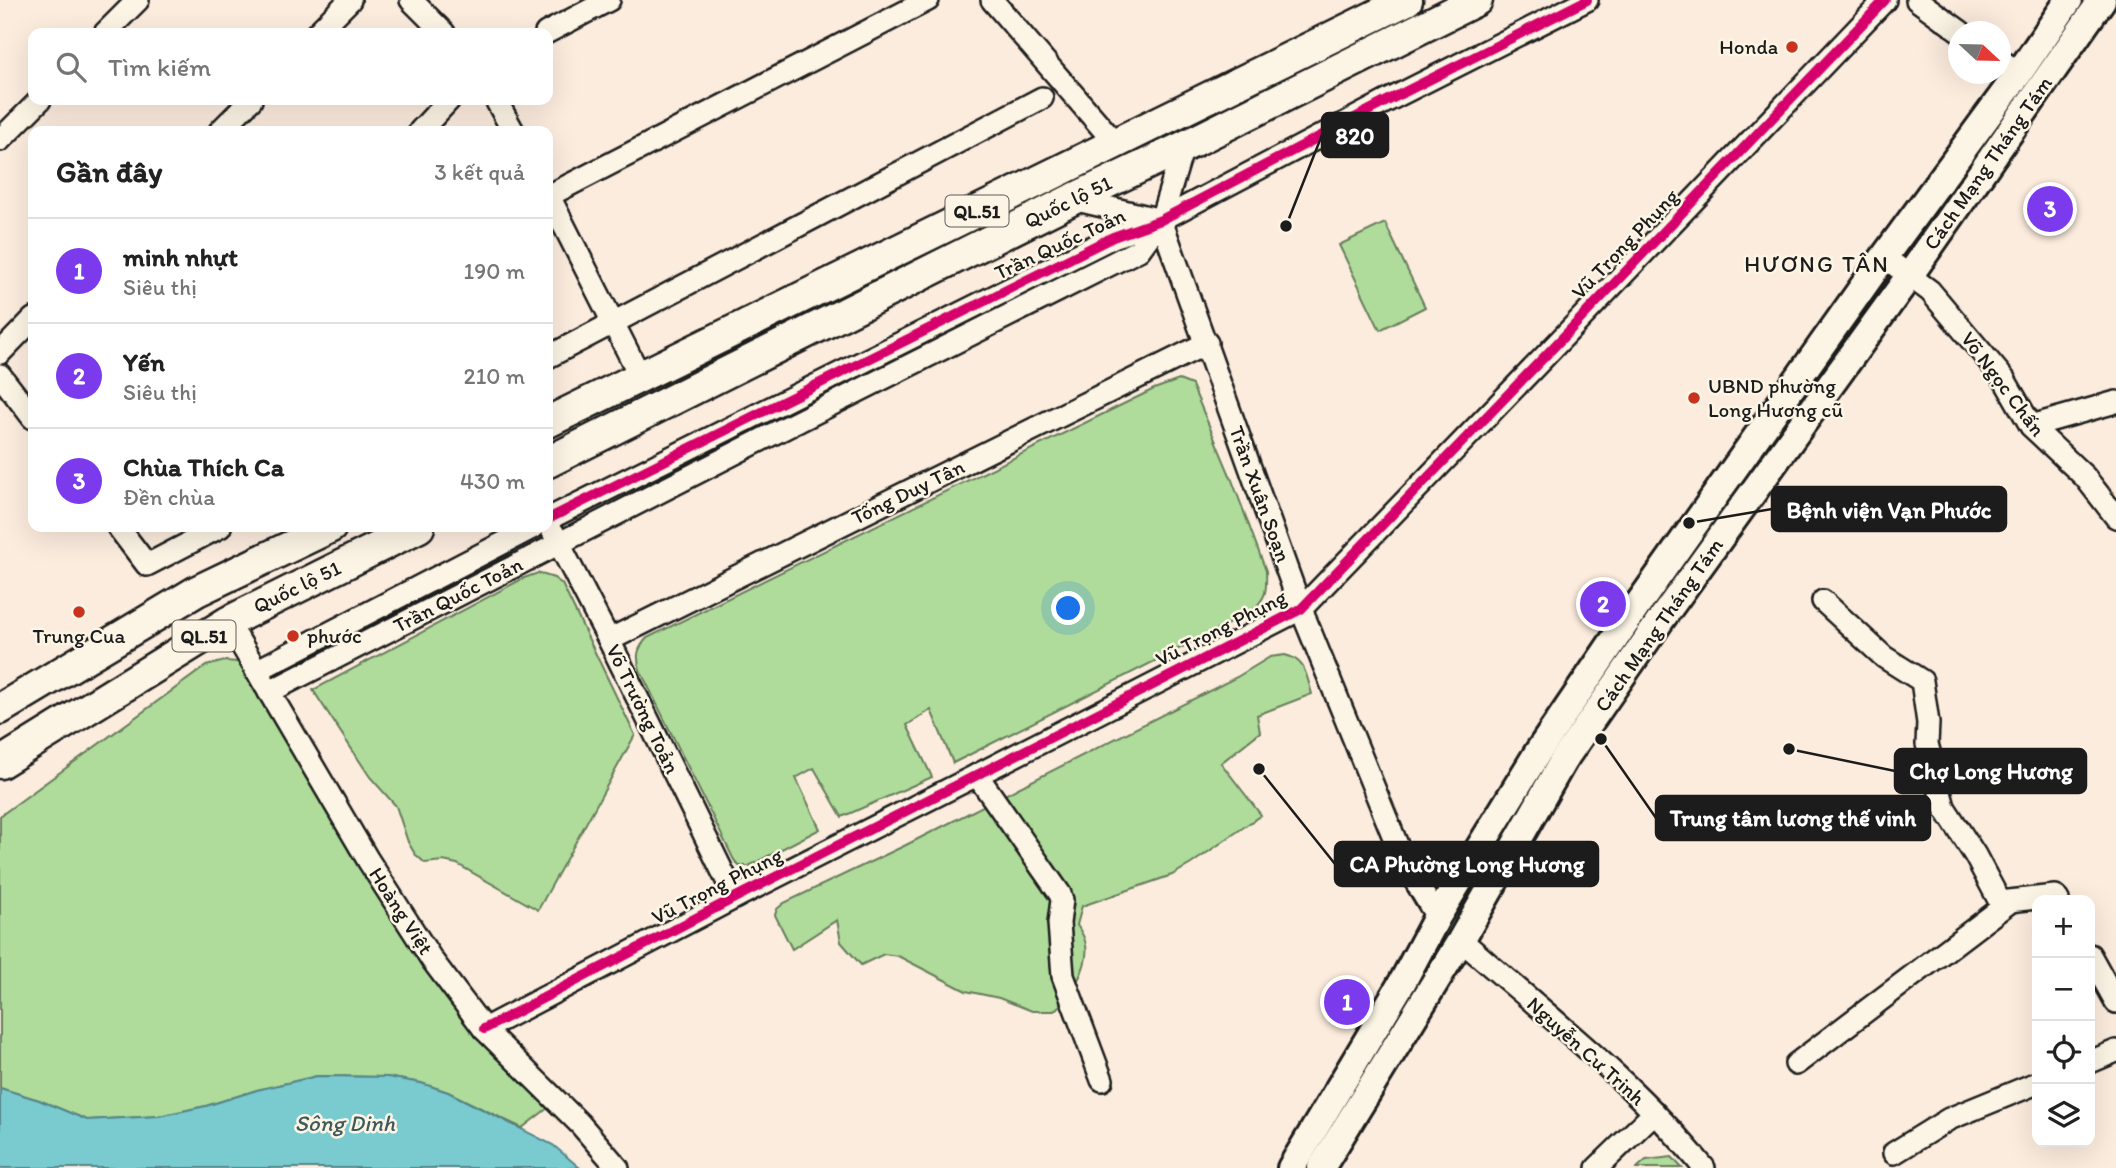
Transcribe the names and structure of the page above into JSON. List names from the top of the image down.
{
  "streets": {
    "highway": ["Quốc lộ 51", "QL.51"],
    "main road": ["Cách Mạng Tháng Tám"],
    "street": [
      "Trần Quốc Toản",
      "Vũ Trọng Phụng",
      "Võ Ngọc Chấn",
      "Tống Duy Tân",
      "Trần Xuân Soạn",
      "Võ Trường Toản",
      "Hoàng Việt",
      "Nguyễn Cư Trinh"
    ]
  },
  "crossings": [
    ["Cách Mạng Tháng Tám", "Võ Ngọc Chấn"],
    ["Cách Mạng Tháng Tám", "Trần Xuân Soạn"],
    ["Cách Mạng Tháng Tám", "Nguyễn Cư Trinh"],
    ["Quốc lộ 51", "Hoàng Việt"],
    ["Trần Quốc Toản", "Trần Xuân Soạn"],
    ["Trần Quốc Toản", "Võ Trường Toản"],
    ["Trần Quốc Toản", "Hoàng Việt"],
    ["Vũ Trọng Phụng", "Trần Xuân Soạn"],
    ["Vũ Trọng Phụng", "Võ Trường Toản"],
    ["Vũ Trọng Phụng", "Hoàng Việt"],
    ["Tống Duy Tân", "Trần Xuân Soạn"],
    ["Tống Duy Tân", "Võ Trường Toản"]
  ],
  "districts": ["HƯƠNG TÂN"],
  "water": ["Sông Dinh"],
  "places": [
    "Honda",
    "820",
    "UBND phường Long Hương cũ",
    "Bệnh viện Vạn Phước",
    "Trung Cua",
    "phước",
    "Trung tâm lương thế vinh",
    "Chợ Long Hương",
    "CA Phường Long Hương"
  ],
  "north": "right",
  "page": {
    "search": "Tìm kiếm",
    "heading": ["Gần đây", "3 kết quả"],
    "pins": ["3", "2", "1"],
    "list": [
      {
        "mark": "1",
        "name": "minh nhựt",
        "note": "Siêu thị",
        "value": "190 m"
      },
      {
        "mark": "2",
        "name": "Yến",
        "note": "Siêu thị",
        "value": "210 m"
      },
      {
        "mark": "3",
        "name": "Chùa Thích Ca",
        "note": "Đền chùa",
        "value": "430 m"
      }
    ],
    "map_buttons": ["+", "−"]
  }
}
